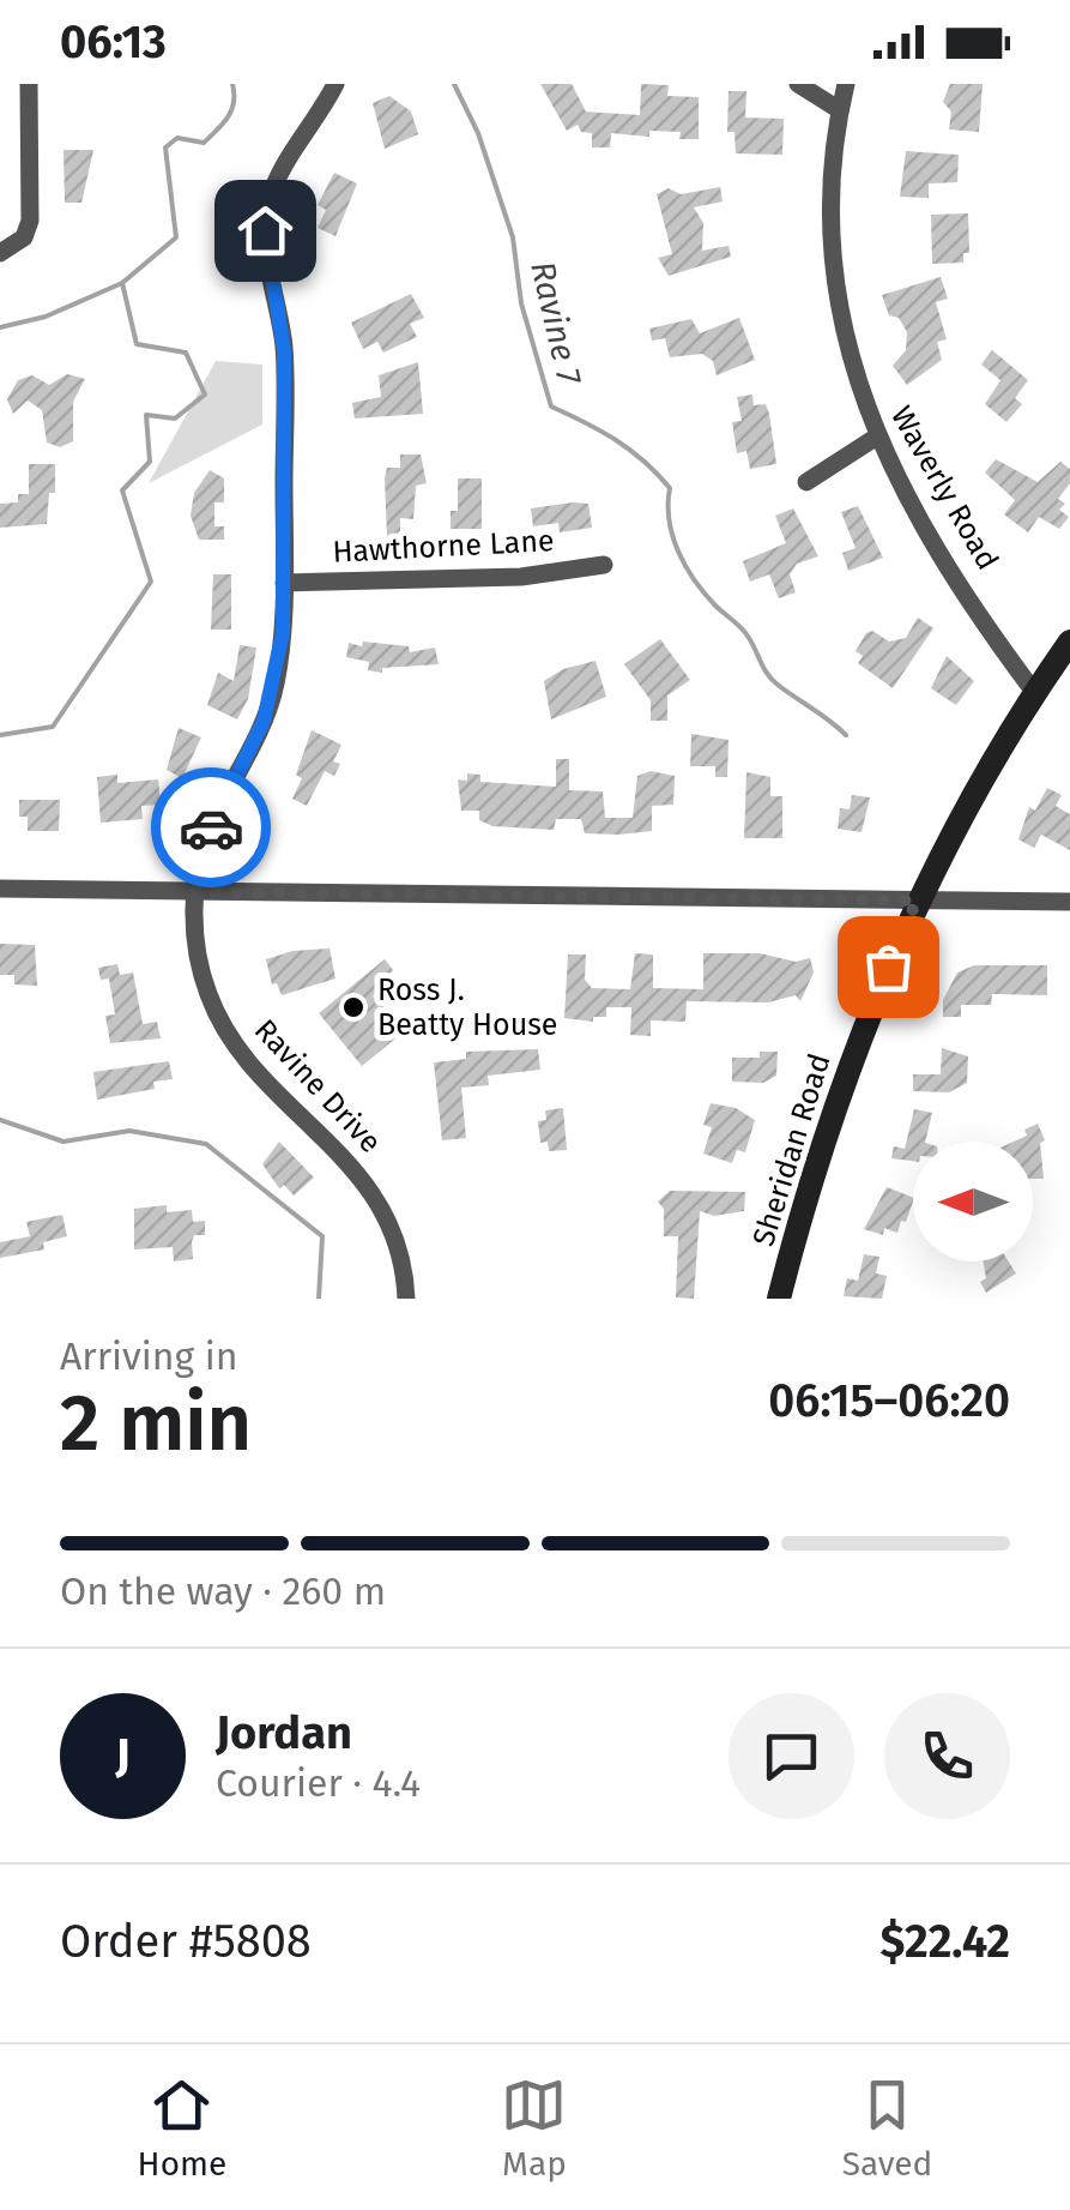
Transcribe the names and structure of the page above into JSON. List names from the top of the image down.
{
  "streets": {
    "street": [
      "Waverly Road",
      "Hawthorne Lane",
      "Ravine Drive",
      "Sheridan Road"
    ]
  },
  "crossings": [
    ["Waverly Road", "Sheridan Road"],
    ["Hawthorne Lane", "Ravine Drive"]
  ],
  "water": ["Ravine 7"],
  "places": ["Ross J. Beatty House"],
  "north": "left",
  "page": {
    "status": "06:13",
    "heading": ["2 min", "Arriving in", "06:15–06:20"],
    "panel": [
      "Jordan",
      "Courier · 4.4",
      "Order #5808",
      "$22.42"
    ],
    "bar": "On the way · 260 m",
    "round": "J",
    "tabs": ["Home", "Map", "Saved"]
  }
}
